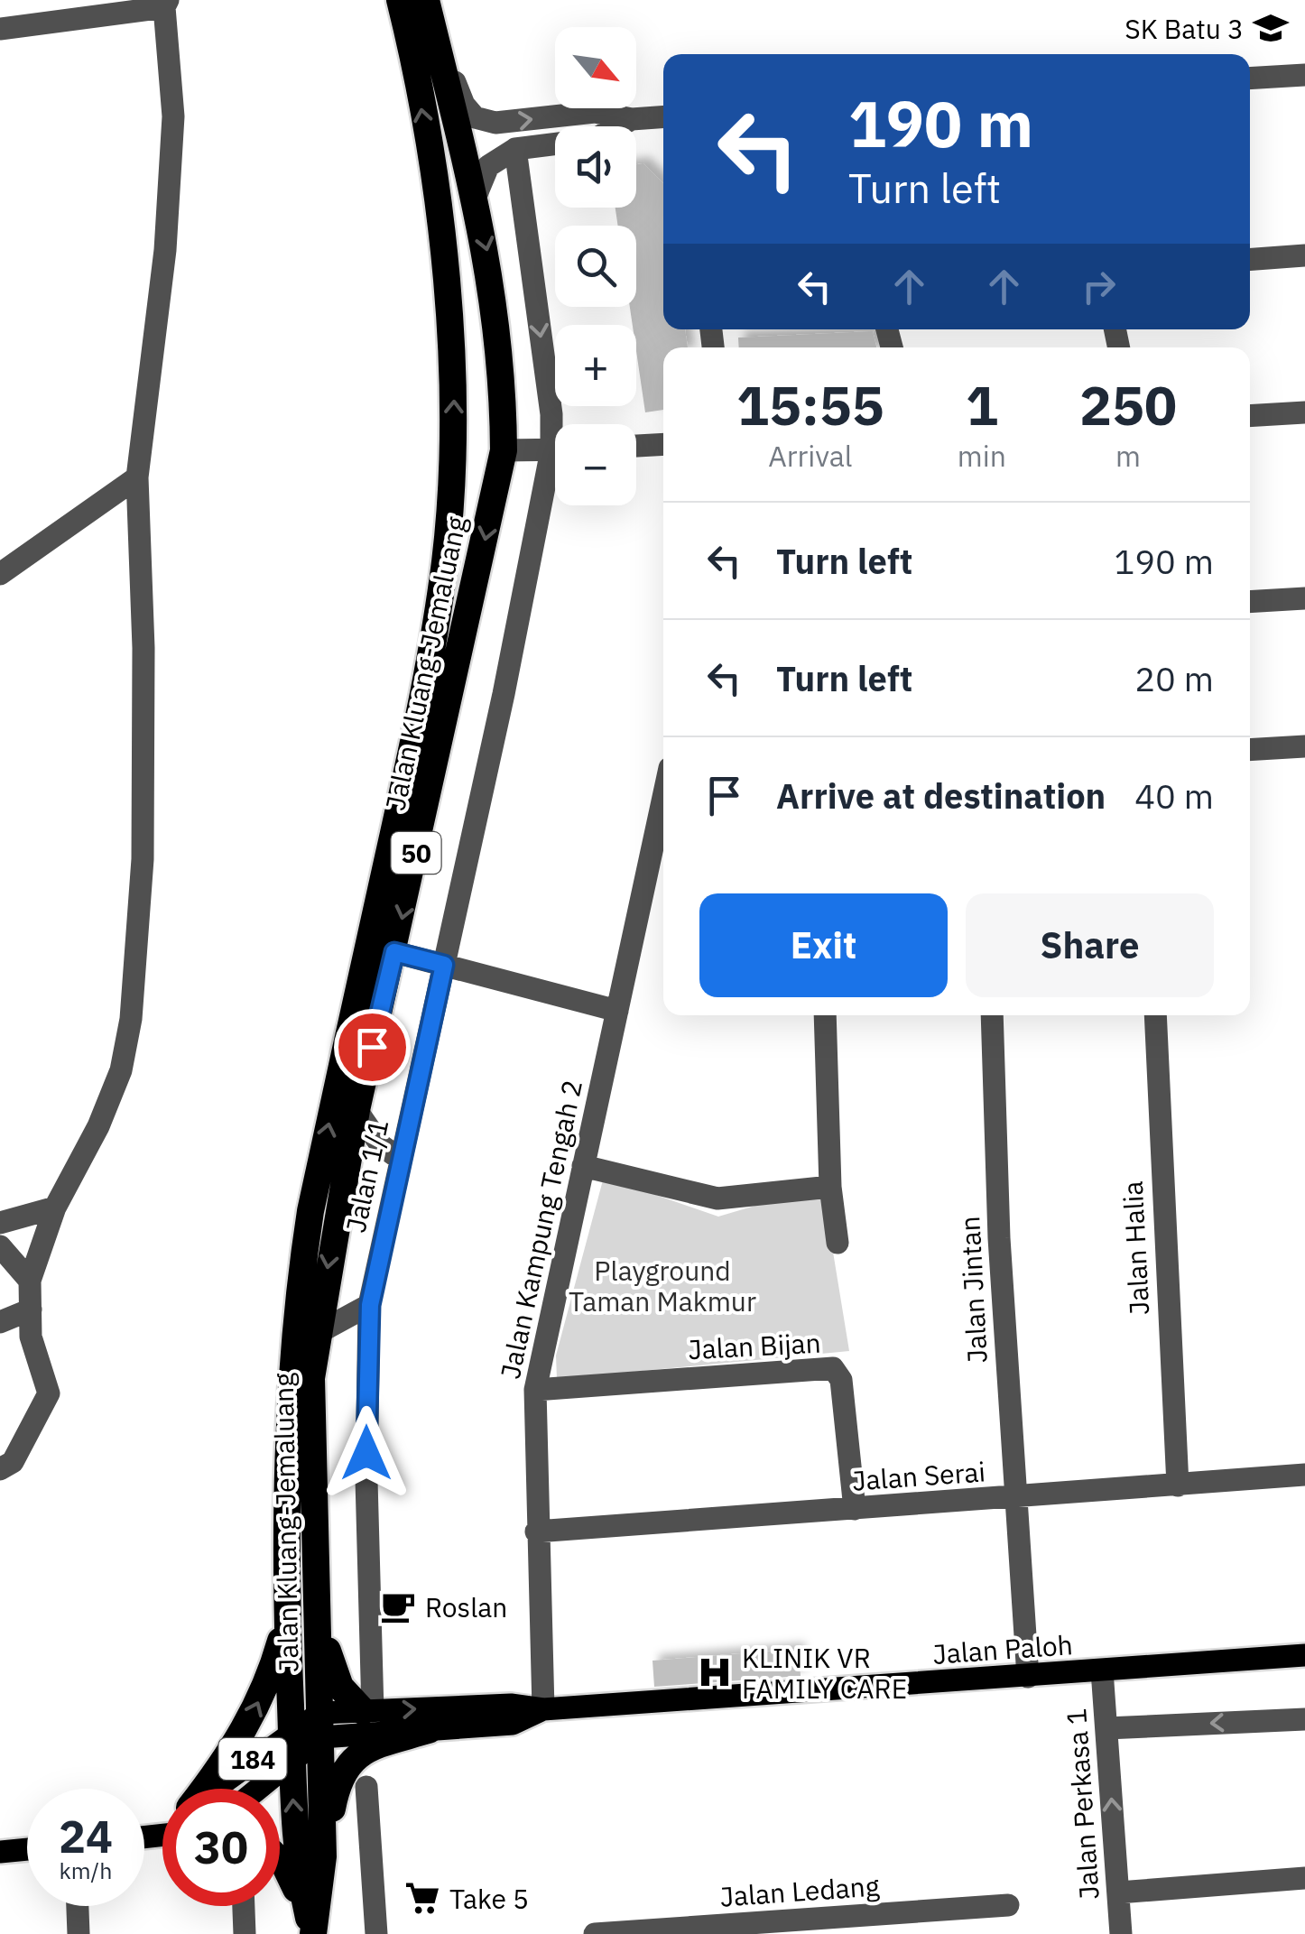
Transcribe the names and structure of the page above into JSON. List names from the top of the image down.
{
  "streets": {
    "highway": ["Jalan Kluang-Jemaluang", "50"],
    "main road": ["Jalan Paloh", "184"],
    "street": [
      "Jalan 1/1",
      "Jalan Kampung Tengah 2",
      "Jalan Halia",
      "Jalan Jintan",
      "Jalan Bijan",
      "Jalan Serai",
      "Jalan Perkasa 1",
      "Jalan Ledang"
    ]
  },
  "crossings": [
    ["Jalan Kluang-Jemaluang", "Jalan Paloh"],
    ["Jalan Kluang-Jemaluang", "184"],
    ["Jalan 1/1", "Jalan Paloh"],
    ["Jalan Kampung Tengah 2", "Jalan Bijan"],
    ["Jalan Kampung Tengah 2", "Jalan Serai"],
    ["Jalan Kampung Tengah 2", "Jalan Paloh"],
    ["Jalan Halia", "Jalan Serai"],
    ["Jalan Jintan", "Jalan Serai"],
    ["Jalan Jintan", "Jalan Paloh"],
    ["Jalan Bijan", "Jalan Serai"],
    ["Jalan Paloh", "184"],
    ["Jalan Paloh", "Jalan Perkasa 1"]
  ],
  "one_way": ["Jalan Perkasa 1"],
  "parks": ["Playground Taman Makmur"],
  "places": {
    "school or university": ["SK Batu 3"],
    "cafe": ["Roslan"],
    "hospital": ["KLINIK VR FAMILY CARE"],
    "supermarket": ["Take 5"]
  },
  "north": "bottom right",
  "page": {
    "map_buttons": ["+", "−"],
    "turn": ["190 m", "Turn left"],
    "eta": [
      "15:55",
      "Arrival",
      "1",
      "min",
      "250",
      "m"
    ],
    "list": [
      {
        "name": "Turn left",
        "value": "190 m"
      },
      {
        "name": "Turn left",
        "value": "20 m"
      },
      {
        "name": "Arrive at destination",
        "value": "40 m"
      }
    ],
    "buttons": ["Exit", "Share"],
    "speed": "24 km/h",
    "limit": "30"
  }
}
